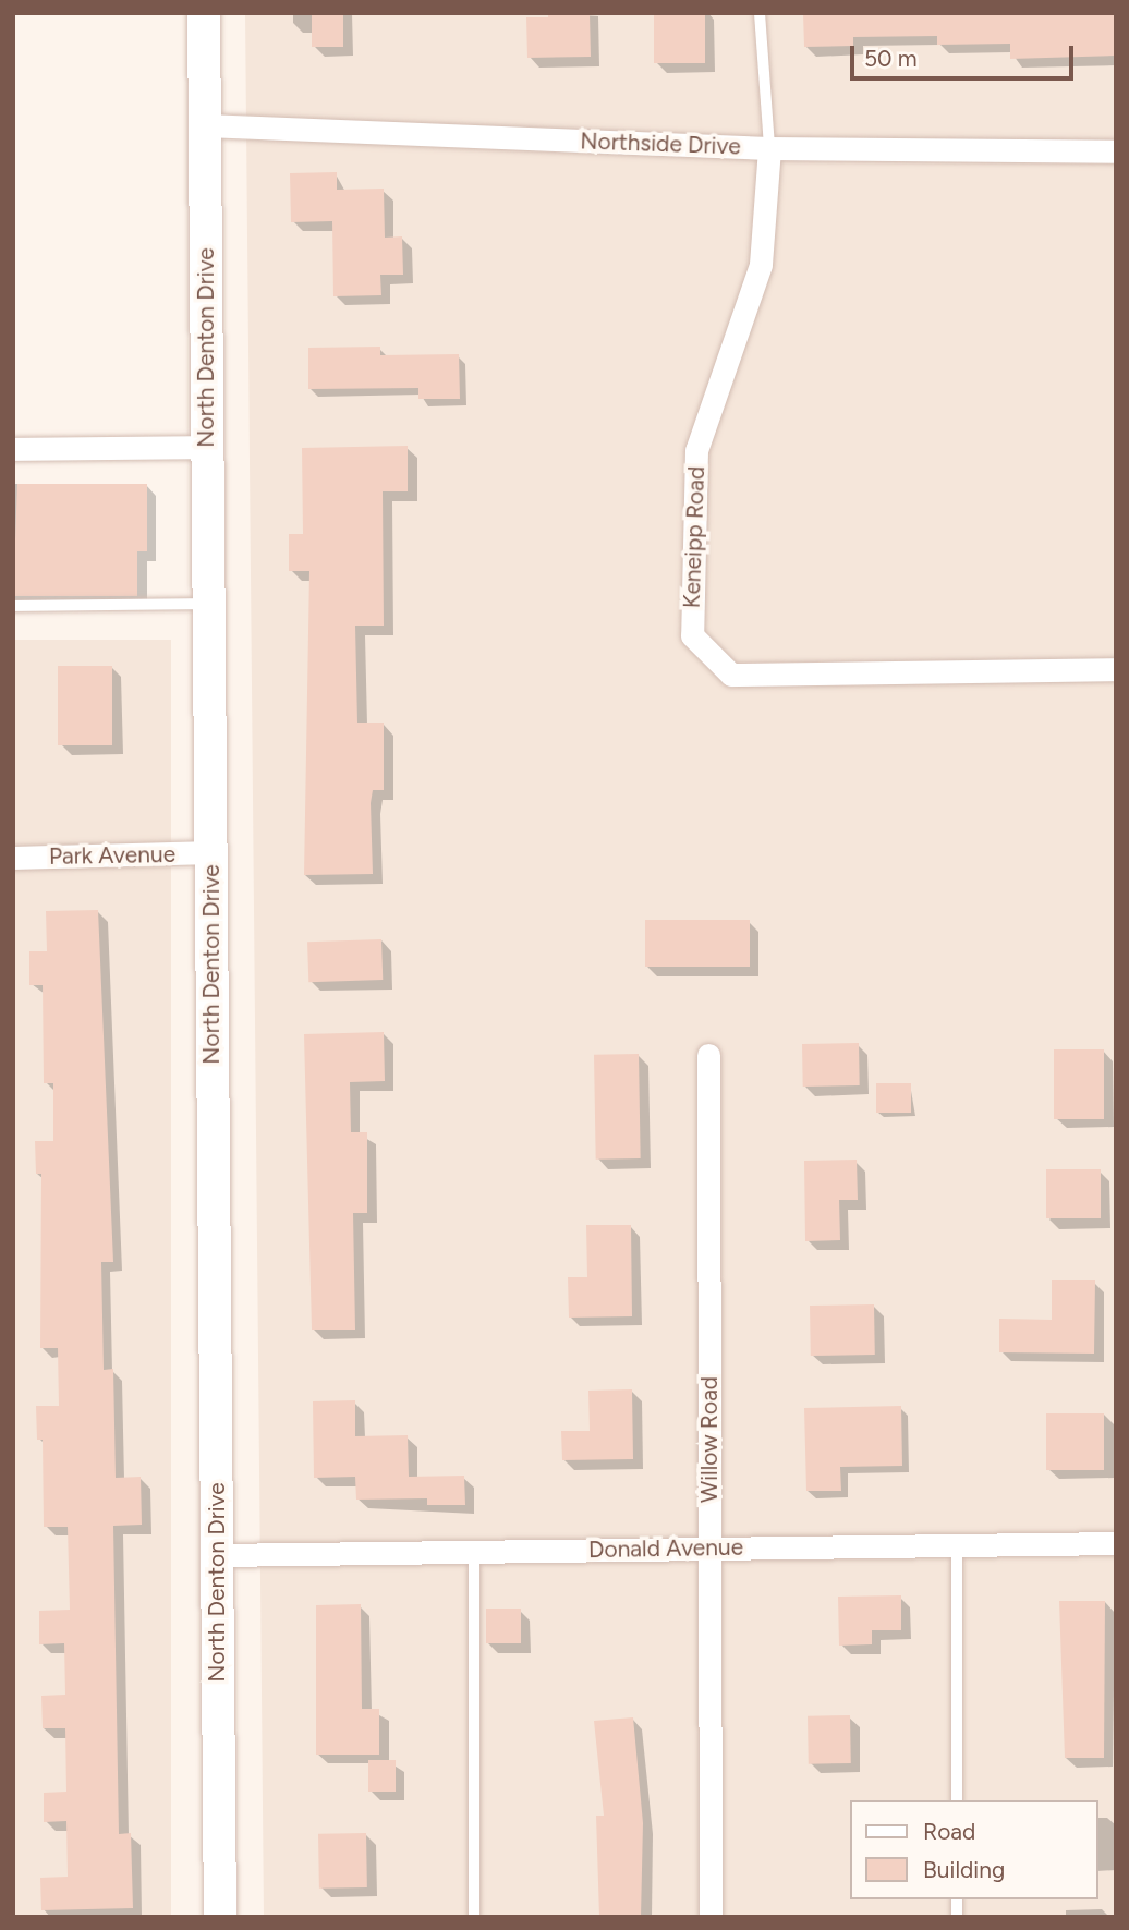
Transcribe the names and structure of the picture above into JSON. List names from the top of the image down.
{
  "streets": {
    "street": [
      "Northside Drive",
      "North Denton Drive",
      "Keneipp Road",
      "Park Avenue",
      "Willow Road",
      "Donald Avenue"
    ]
  },
  "crossings": [
    ["Northside Drive", "North Denton Drive"],
    ["Northside Drive", "Keneipp Road"],
    ["North Denton Drive", "Park Avenue"],
    ["North Denton Drive", "Donald Avenue"],
    ["Willow Road", "Donald Avenue"]
  ],
  "legend": ["Road", "Building"],
  "scale_bar": "50 m"
}
